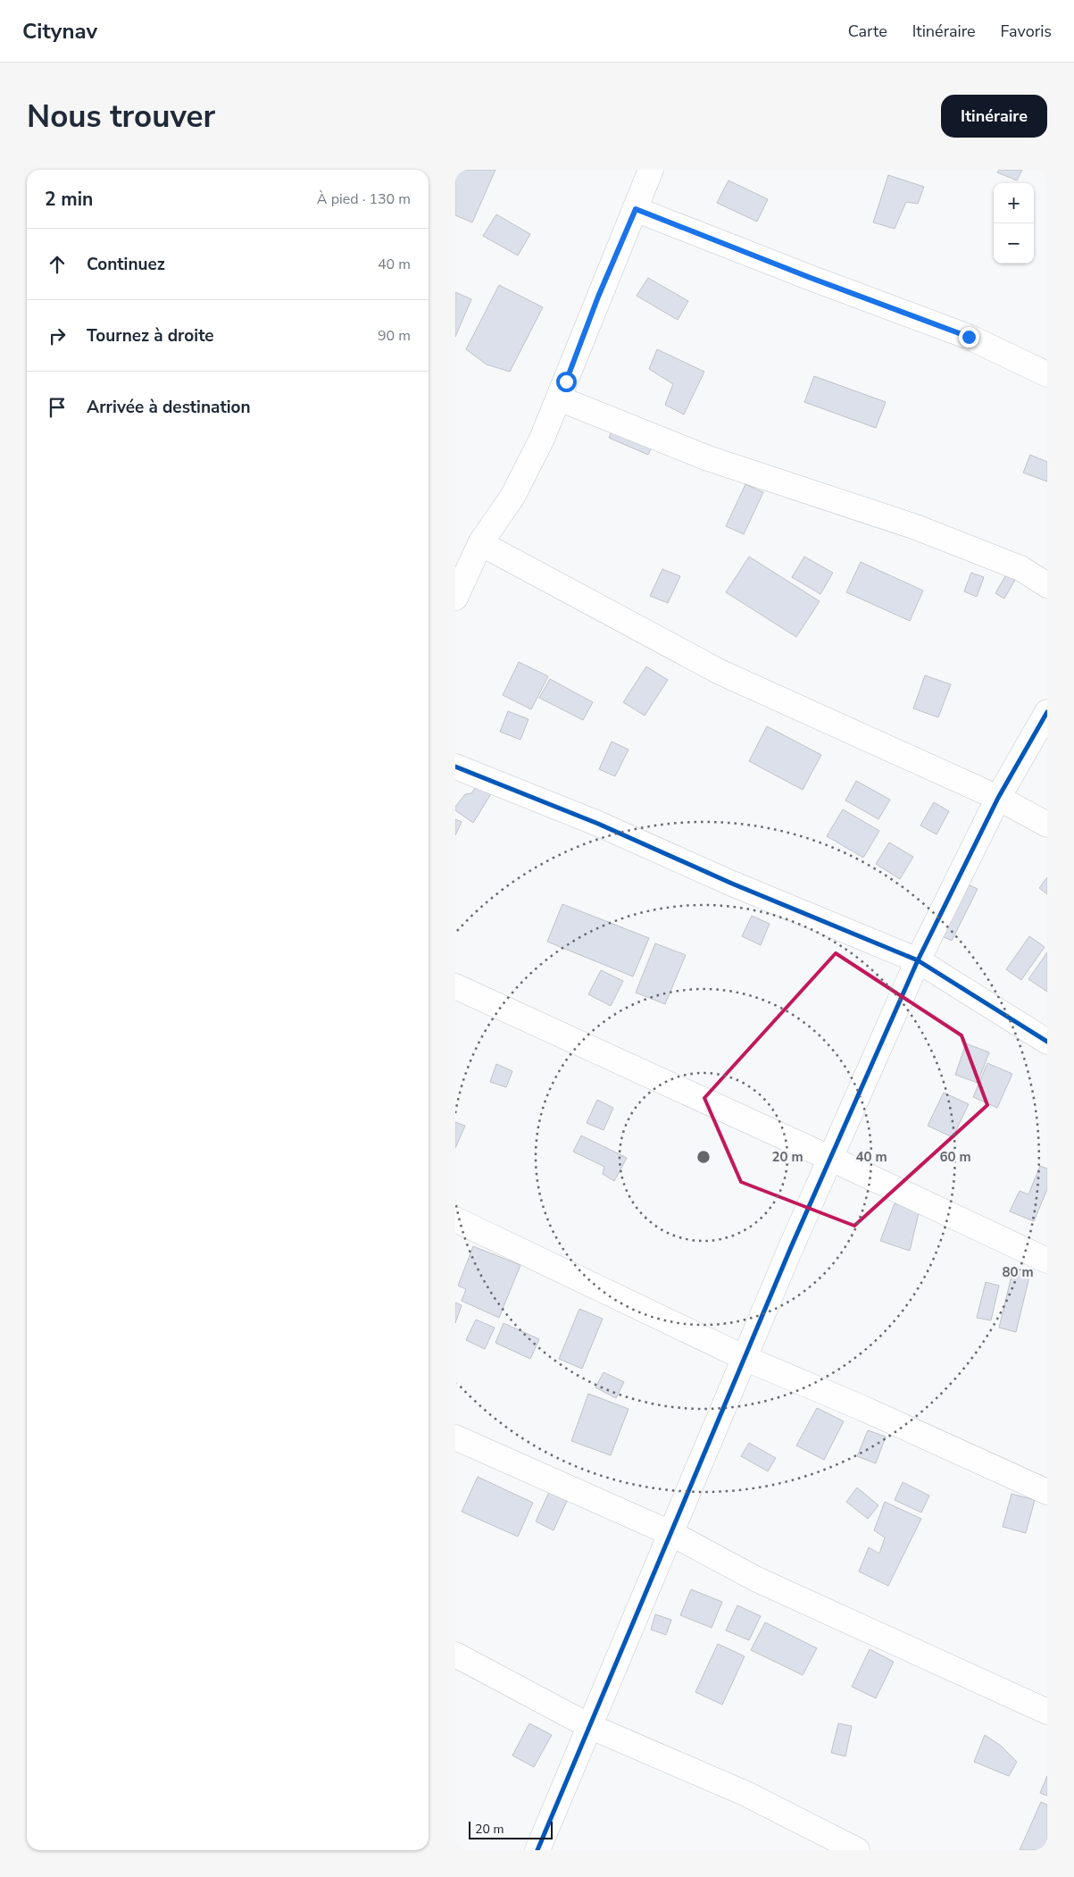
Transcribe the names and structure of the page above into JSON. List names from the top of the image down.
{
  "scale_bar": "20 m",
  "page": {
    "header": "Citynav",
    "nav": ["Carte", "Itinéraire", "Favoris"],
    "buttons": "Itinéraire",
    "title": "Nous trouver",
    "heading": ["2 min", "À pied · 130 m"],
    "map_buttons": ["+", "−"],
    "list": [
      ["Continuez", "40 m"],
      ["Tournez à droite", "90 m"],
      "Arrivée à destination"
    ],
    "scale": "20 m"
  },
  "rings": [
    "20 m",
    "40 m",
    "60 m",
    "80 m"
  ]
}
